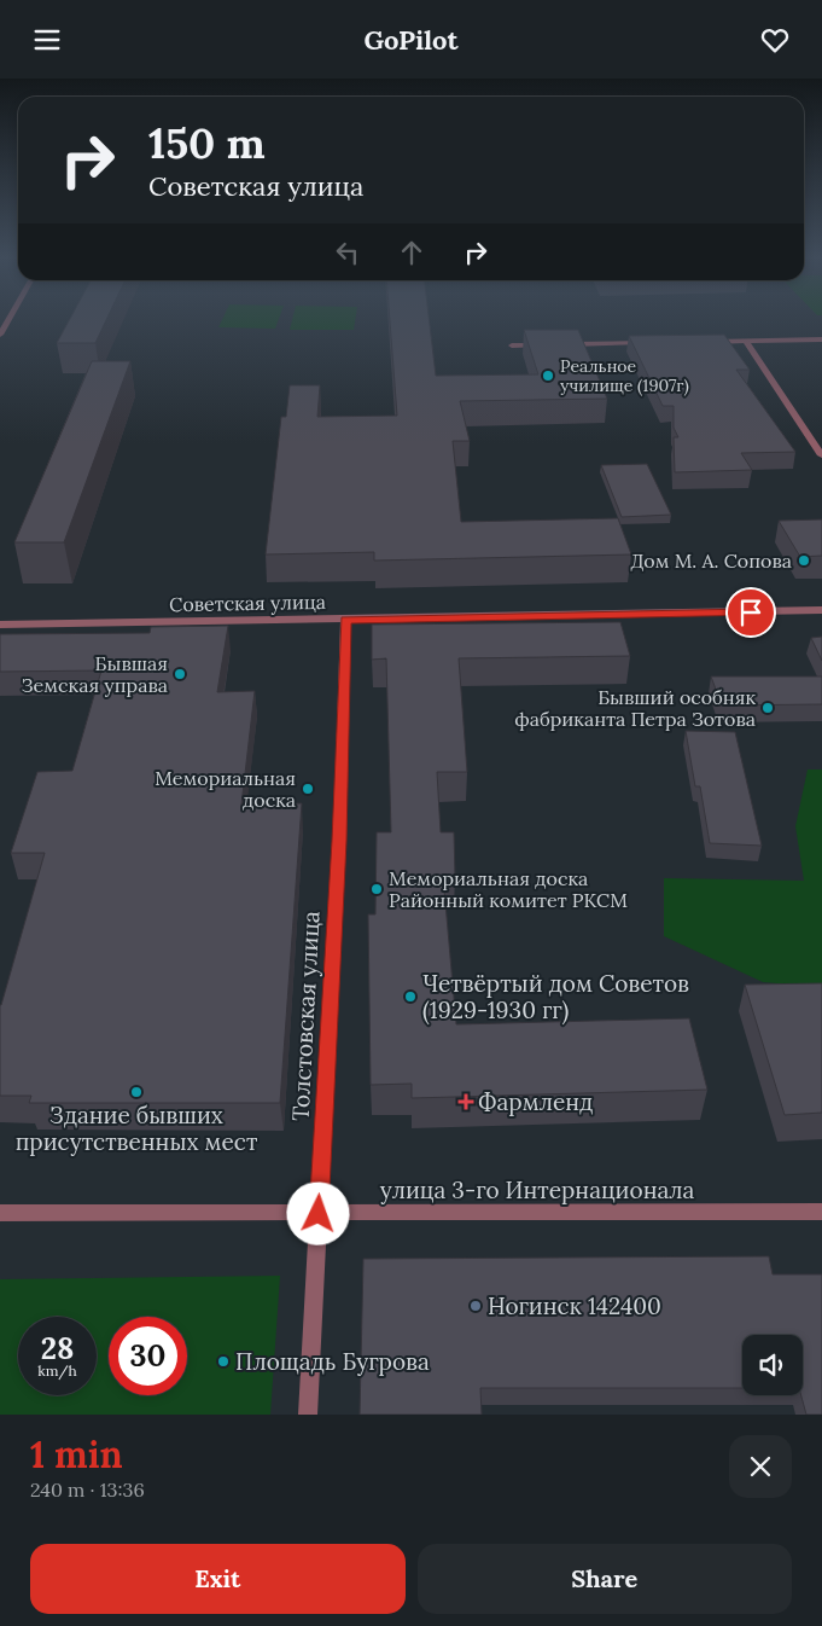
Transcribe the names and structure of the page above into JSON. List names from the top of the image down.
{
  "streets": {
    "street": ["Советская улица", "Толстовская улица", "улица 3-го Интернационала"]
  },
  "crossings": [
    ["Советская улица", "Толстовская улица"],
    ["Толстовская улица", "улица 3-го Интернационала"]
  ],
  "places": {
    "other": [
      "Реальное училище (1907г)",
      "Дом М. А. Сопова",
      "Бывшая Земская управа",
      "Бывший особняк фабриканта Петра Зотова",
      "Мемориальная доска",
      "Мемориальная доска Районный комитет РКСМ",
      "Четвёртый дом Советов (1929-1930 гг)",
      "Здание бывших присутственных мест",
      "Ногинск 142400",
      "Площадь Бугрова"
    ],
    "health": ["Фармленд"]
  },
  "page": {
    "header": "GoPilot",
    "turn": ["150 m", "Советская улица"],
    "speed": "28 km/h",
    "limit": "30",
    "heading": ["1 min", "240 m · 13:36"],
    "buttons": ["Exit", "Share"]
  }
}
